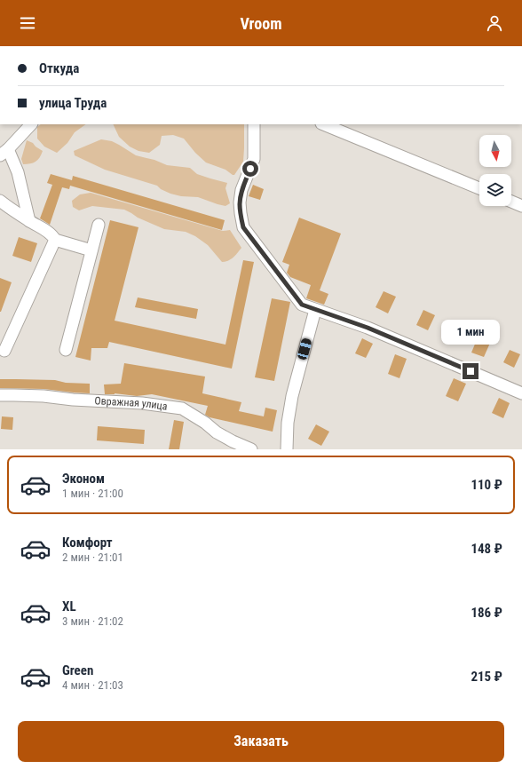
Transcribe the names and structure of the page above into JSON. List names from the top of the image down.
{
  "streets": {
    "street": ["Овражная улица"]
  },
  "north": "bottom",
  "page": {
    "header": "Vroom",
    "banner": ["Откуда", "улица Труда"],
    "bubble": "1 мин",
    "list": [
      {
        "name": "Эконом",
        "note": "1 мин · 21:00",
        "value": "110 ₽"
      },
      {
        "name": "Комфорт",
        "note": "2 мин · 21:01",
        "value": "148 ₽"
      },
      {
        "name": "XL",
        "note": "3 мин · 21:02",
        "value": "186 ₽"
      },
      {
        "name": "Green",
        "note": "4 мин · 21:03",
        "value": "215 ₽"
      }
    ],
    "buttons": "Заказать"
  }
}
